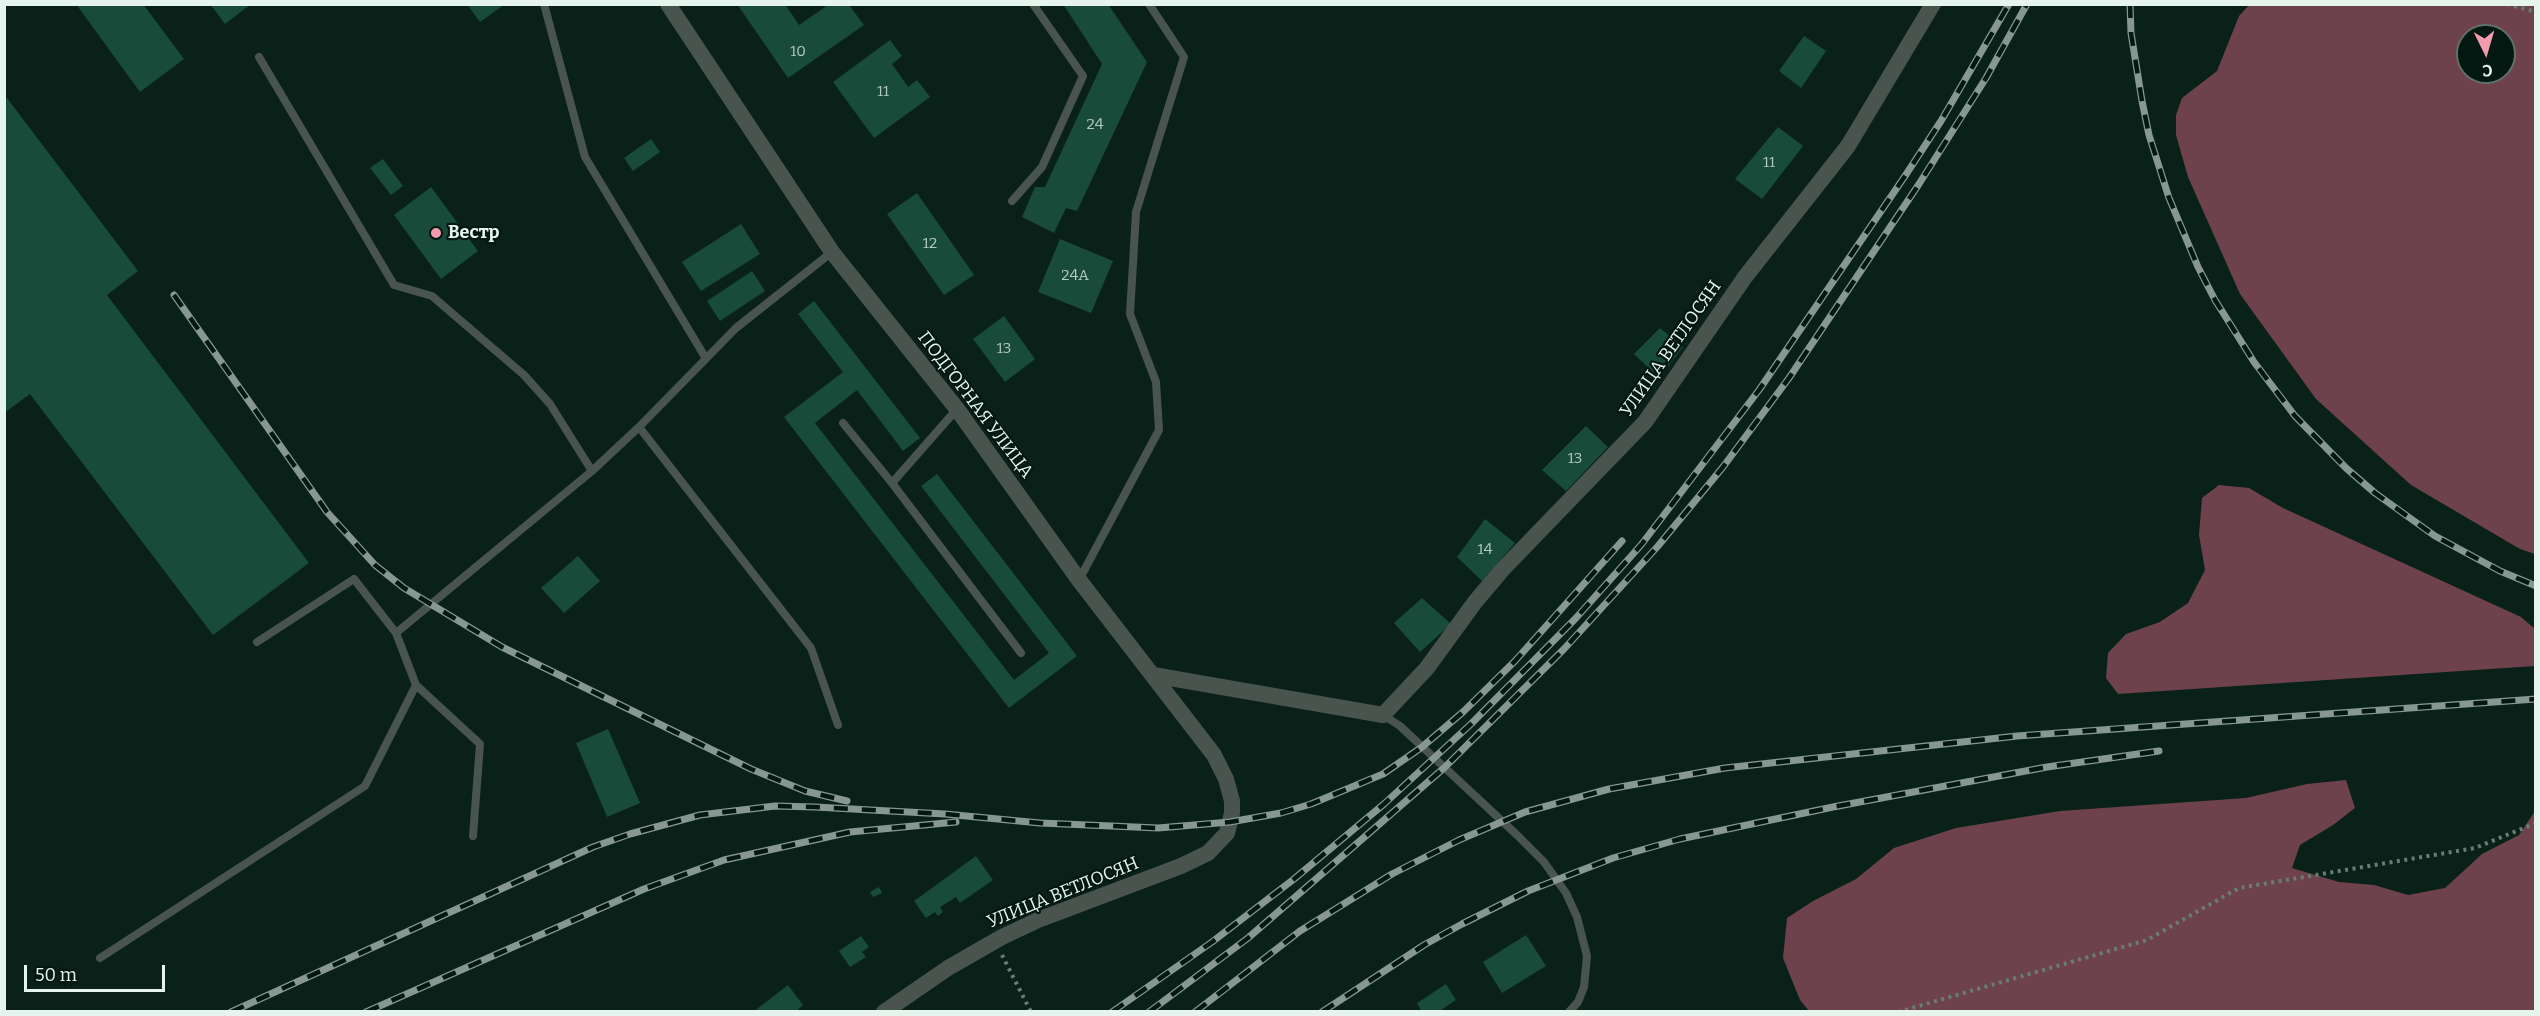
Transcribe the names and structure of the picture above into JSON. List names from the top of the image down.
{
  "streets": {
    "street": ["УЛИЦА ВЕТЛОСЯН", "ПОДГОРНАЯ УЛИЦА"]
  },
  "crossings": [
    ["УЛИЦА ВЕТЛОСЯН", "ПОДГОРНАЯ УЛИЦА"]
  ],
  "places": ["Вестр"],
  "house_numbers": [
    "10",
    "11",
    "24",
    "11",
    "12",
    "24А",
    "13",
    "13",
    "14"
  ],
  "scale_bar": "50 m",
  "north": "bottom"
}
